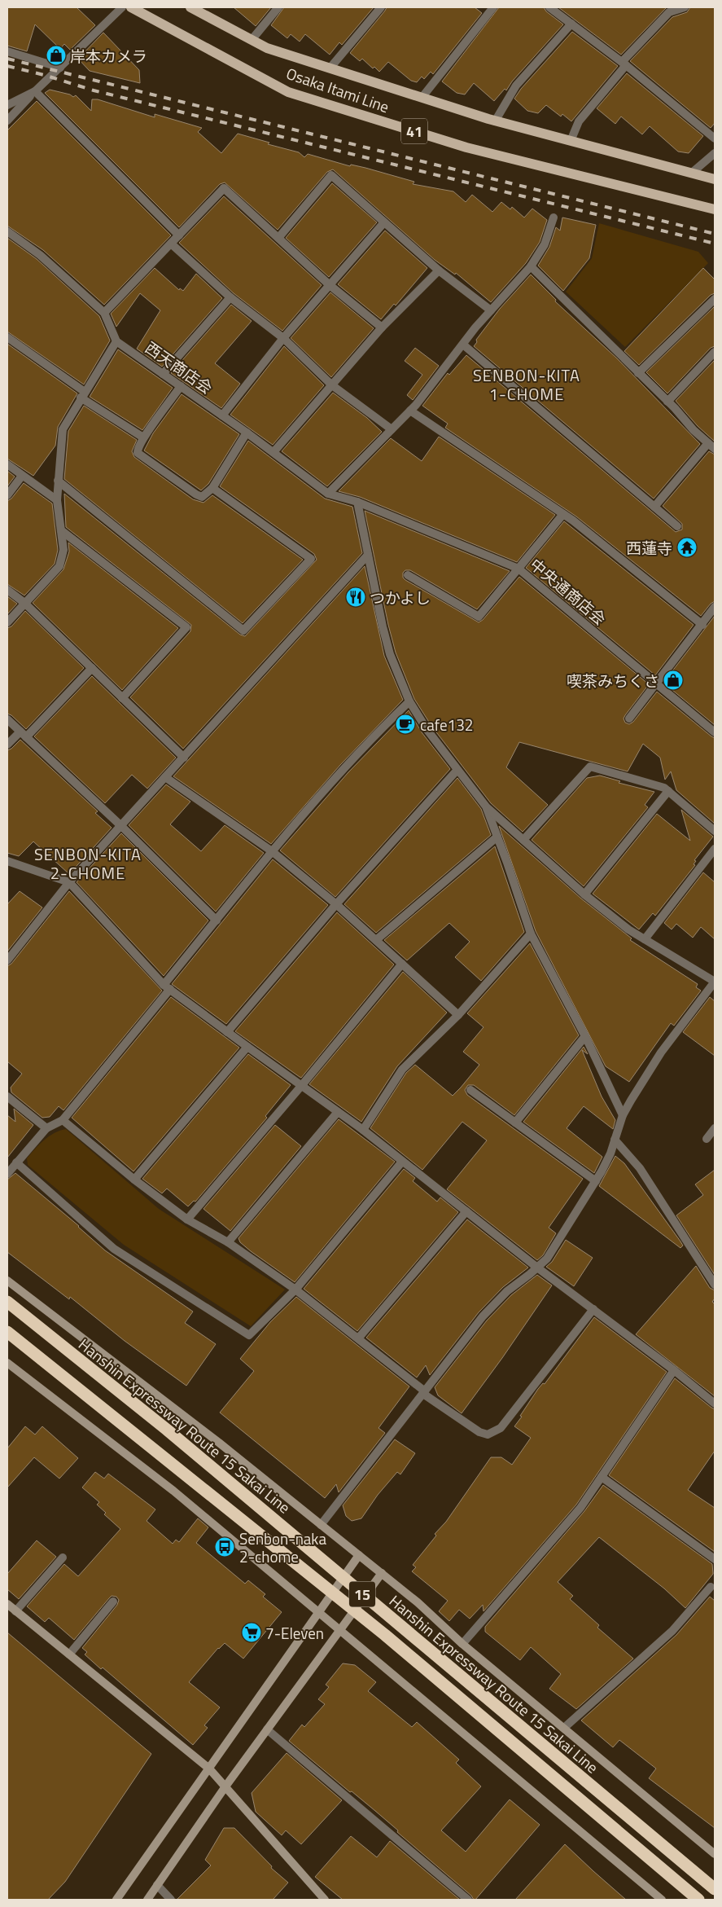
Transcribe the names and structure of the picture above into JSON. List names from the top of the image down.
{
  "streets": {
    "highway": ["Hanshin Expressway Route 15 Sakai Line", "15"],
    "main road": ["Osaka Itami Line", "41"],
    "street": ["西天商店会", "中央通商店会"]
  },
  "crossings": [
    ["西天商店会", "中央通商店会"]
  ],
  "districts": ["SENBON-KITA 1-CHOME", "SENBON-KITA 2-CHOME"],
  "places": {
    "shop": ["岸本カメラ", "喫茶みちくさ"],
    "temple": ["西蓮寺"],
    "restaurant": ["つかよし"],
    "cafe": ["cafe132"],
    "bus stop": ["Senbon-naka 2-chome"],
    "supermarket": ["7-Eleven"]
  }
}
